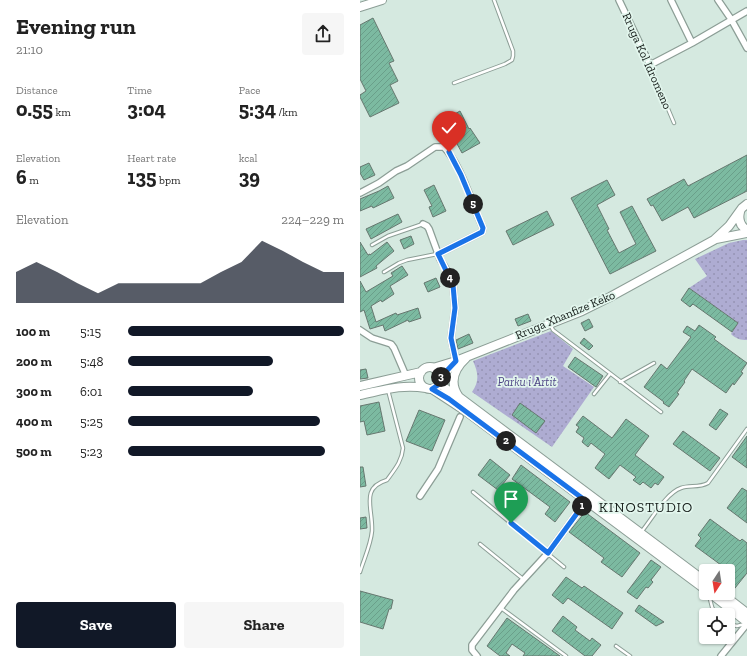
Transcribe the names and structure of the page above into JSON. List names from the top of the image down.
{
  "streets": {
    "main road": ["Rruga Xhanfize Keko"],
    "street": ["Rruga Kol Idromeno"]
  },
  "districts": ["KINOSTUDIO"],
  "parks": ["Parku i Artit"],
  "north": "bottom",
  "page": {
    "heading": ["Evening run", "21:10"],
    "stats": [
      ["Distance", "0.55 km"],
      ["Time", "3:04"],
      ["Pace", "5:34 /km"],
      ["Elevation", "6 m"],
      ["Heart rate", "135 bpm"],
      ["kcal", "39"]
    ],
    "pins": [
      "5",
      "4",
      "3",
      "2",
      "1"
    ],
    "chart": ["Elevation", "224–229 m"],
    "list": [
      {
        "name": "100 m",
        "note": "5:15"
      },
      {
        "name": "200 m",
        "note": "5:48"
      },
      {
        "name": "300 m",
        "note": "6:01"
      },
      {
        "name": "400 m",
        "note": "5:25"
      },
      {
        "name": "500 m",
        "note": "5:23"
      }
    ],
    "buttons": ["Save", "Share"]
  }
}
